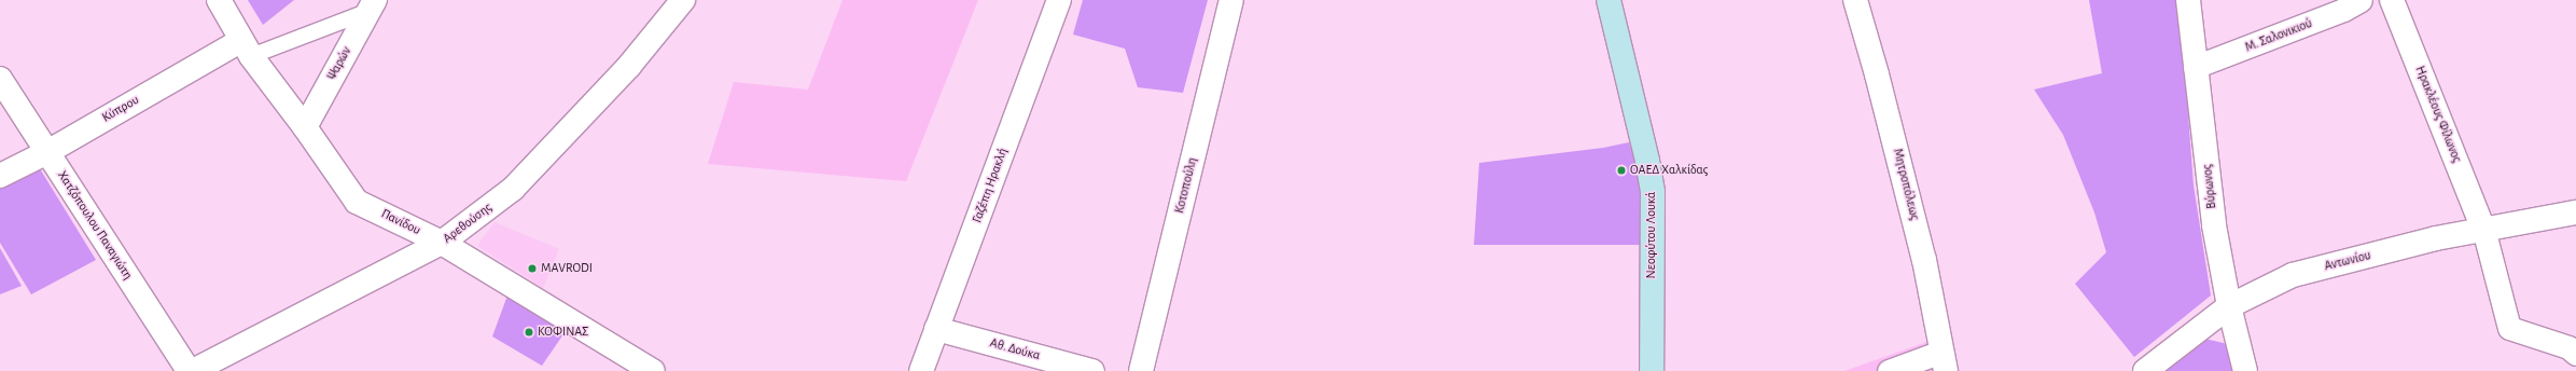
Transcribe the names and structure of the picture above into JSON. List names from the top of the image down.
{
  "streets": {
    "main road": ["Νεοφύτου Λουκά"],
    "street": [
      "Μ. Σαλονικιού",
      "Ψαρών",
      "Κύπρου",
      "Ηρακλέους Φίλωνος",
      "Μητροπόλεως",
      "Γαζέπη Ηρακλή",
      "Κοτοπούλη",
      "Βύρωνος",
      "Πανίδου",
      "Αρεθούσης",
      "Χατζόπουλου Παναγιώτη",
      "Αντωνίου",
      "Αθ. Δούκα"
    ]
  },
  "crossings": [
    ["Μ. Σαλονικιού", "Βύρωνος"],
    ["Ψαρών", "Πανίδου"],
    ["Κύπρου", "Πανίδου"],
    ["Κύπρου", "Χατζόπουλου Παναγιώτη"],
    ["Ηρακλέους Φίλωνος", "Αντωνίου"],
    ["Γαζέπη Ηρακλή", "Αθ. Δούκα"],
    ["Βύρωνος", "Αντωνίου"],
    ["Πανίδου", "Αρεθούσης"]
  ],
  "places": ["ΟΑΕΔ Χαλκίδας", "MAVRODI", "ΚΟΦΙΝΑΣ"]
}
